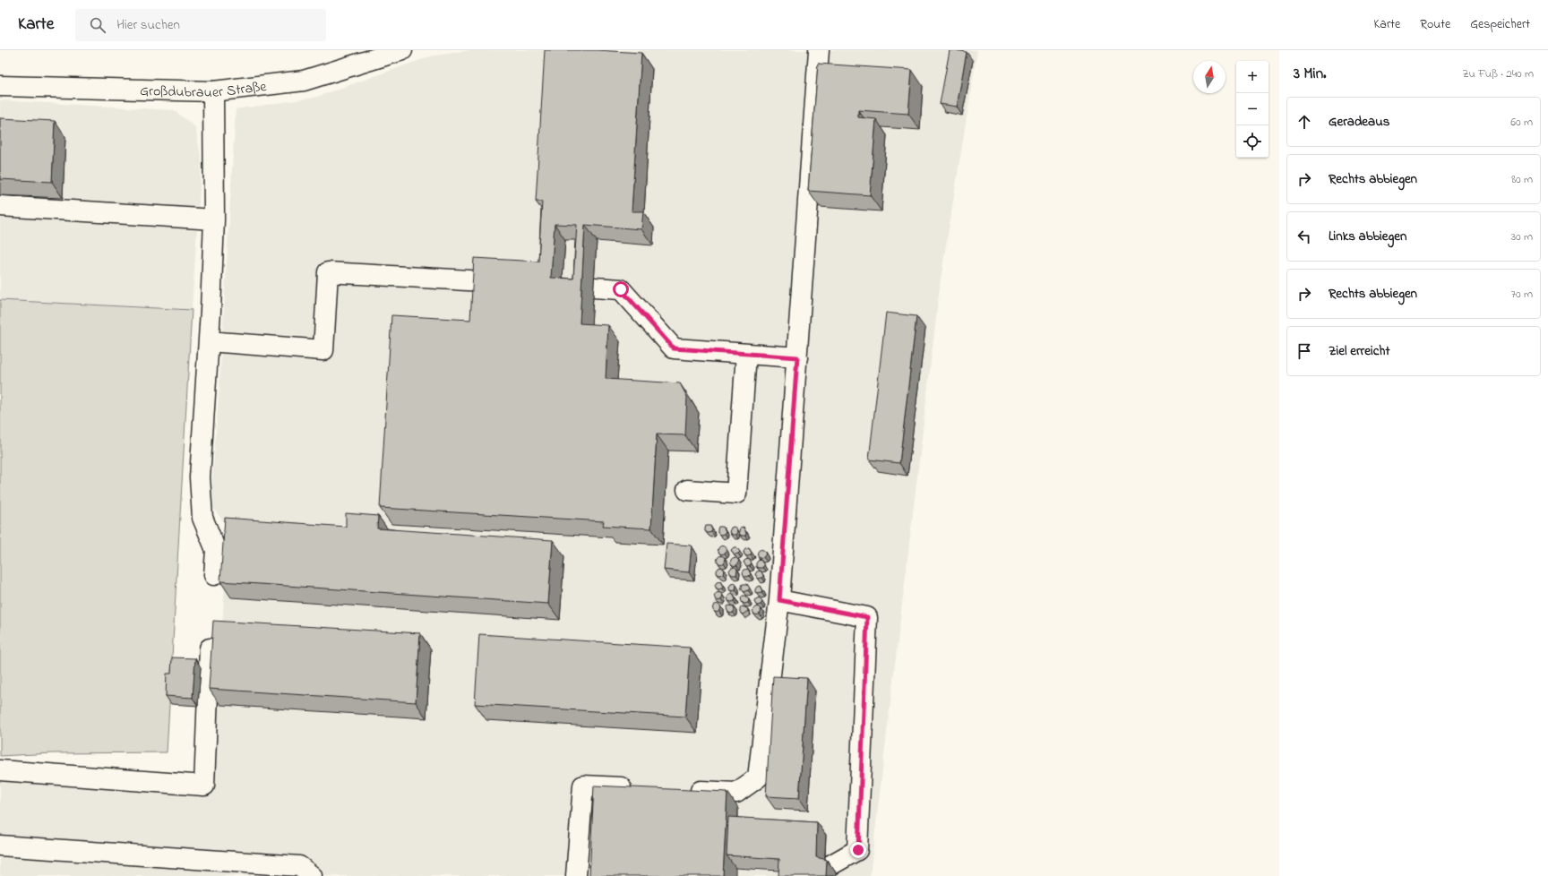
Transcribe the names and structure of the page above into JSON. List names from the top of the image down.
{
  "streets": {
    "main road": ["Großdubrauer Straße"]
  },
  "north": "top",
  "page": {
    "header": "Karte",
    "search": "Hier suchen",
    "nav": ["Karte", "Route", "Gespeichert"],
    "heading": ["3 Min.", "Zu Fuß · 240 m"],
    "map_buttons": ["+", "−"],
    "list": [
      ["Geradeaus", "60 m"],
      ["Rechts abbiegen", "80 m"],
      ["Links abbiegen", "30 m"],
      ["Rechts abbiegen", "70 m"],
      "Ziel erreicht"
    ]
  }
}
